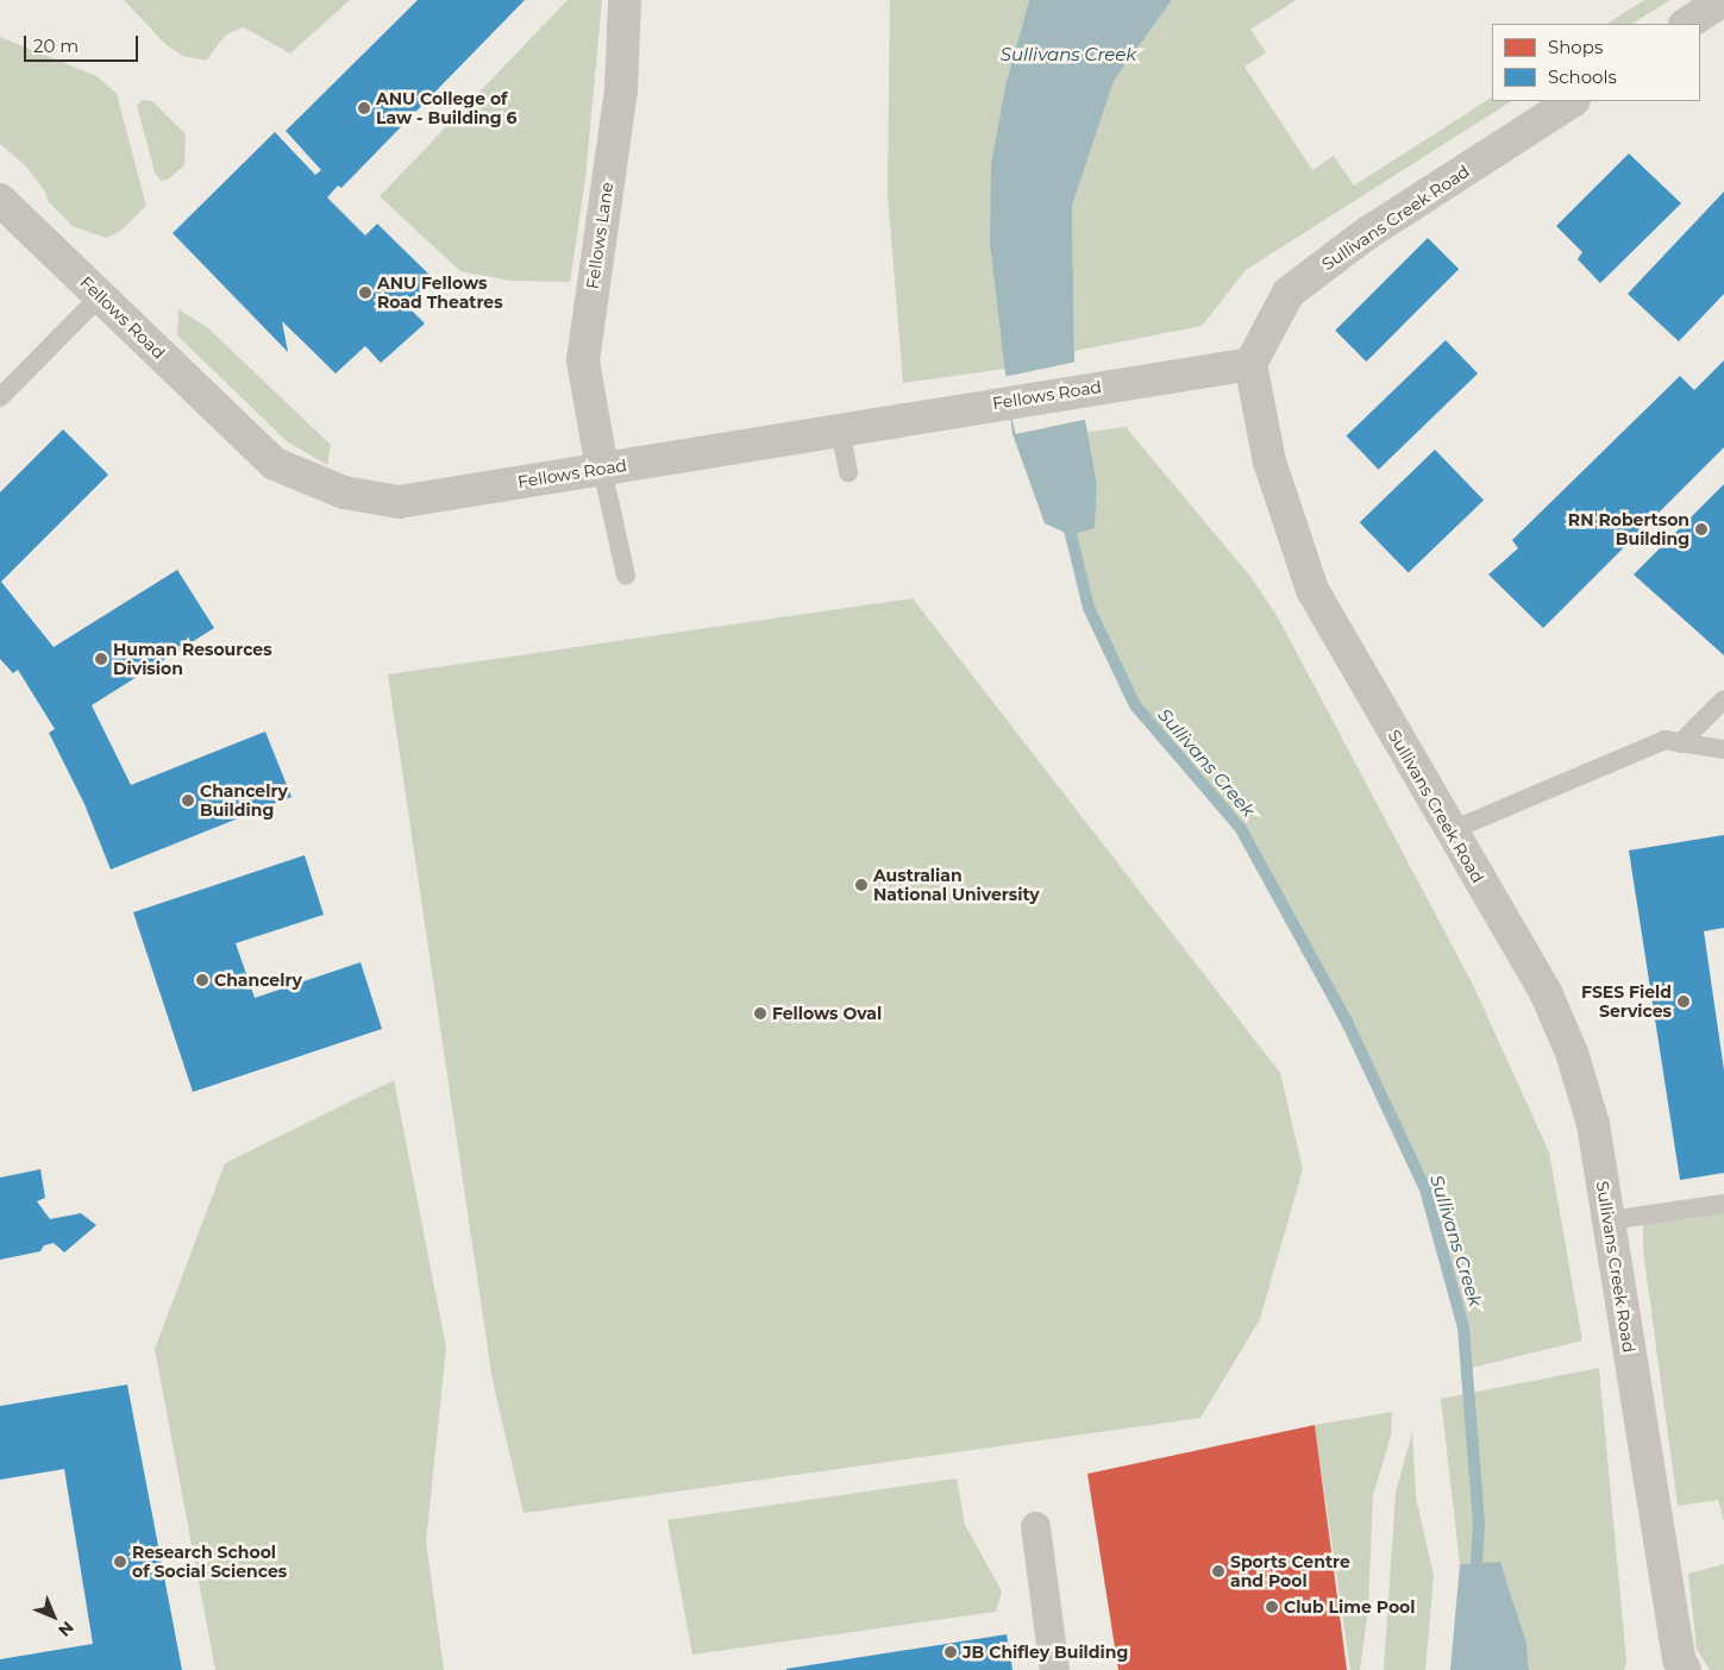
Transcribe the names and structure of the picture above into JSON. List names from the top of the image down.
{
  "streets": {
    "street": ["Sullivans Creek Road", "Fellows Lane", "Fellows Road"]
  },
  "crossings": [
    ["Sullivans Creek Road", "Fellows Road"],
    ["Fellows Lane", "Fellows Road"]
  ],
  "water": ["Sullivans Creek"],
  "places": [
    "ANU College of Law - Building 6",
    "ANU Fellows Road Theatres",
    "RN Robertson Building",
    "Human Resources Division",
    "Chancelry Building",
    "Australian National University",
    "Chancelry",
    "FSES Field Services",
    "Fellows Oval",
    "Research School of Social Sciences",
    "Sports Centre and Pool",
    "Club Lime Pool",
    "JB Chifley Building"
  ],
  "legend": ["Shops", "Schools"],
  "scale_bar": "20 m",
  "north": "bottom right"
}
